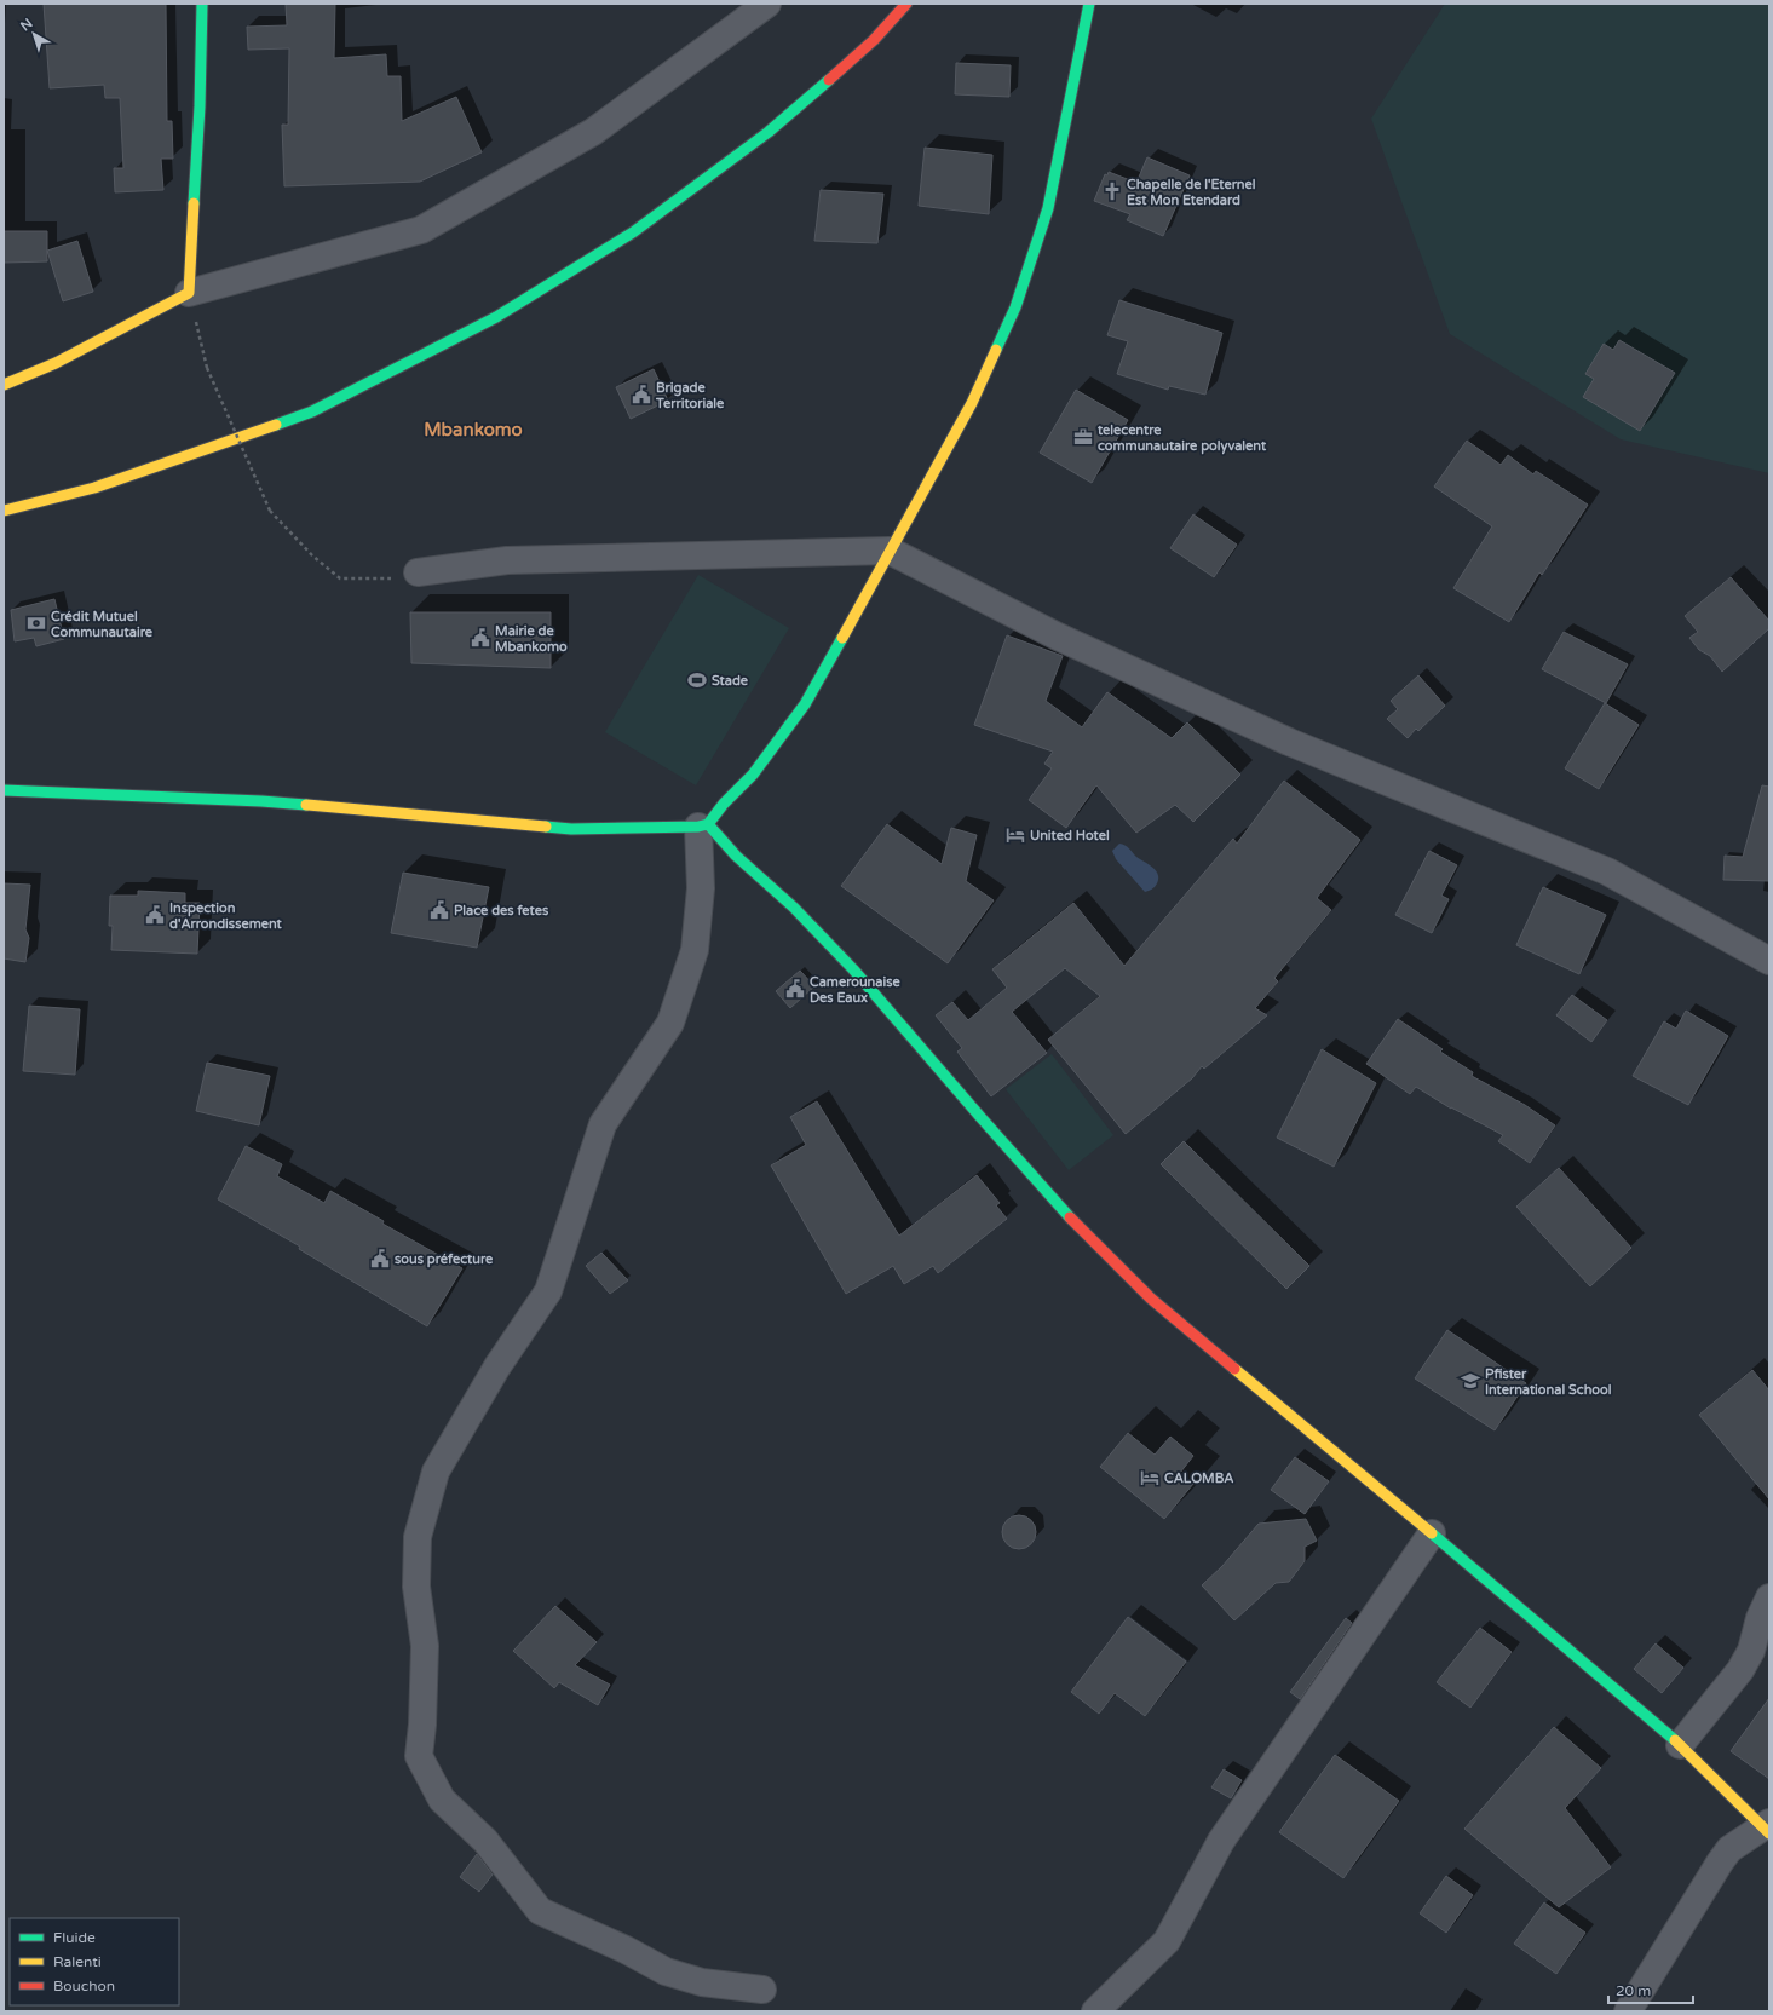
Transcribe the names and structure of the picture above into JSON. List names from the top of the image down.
{
  "districts": ["Mbankomo"],
  "places": {
    "church": ["Chapelle de l'Eternel Est Mon Etendard"],
    "public building": [
      "Brigade Territoriale",
      "Mairie de Mbankomo",
      "Place des fetes",
      "Inspection d'Arrondissement",
      "Camerounaise Des Eaux",
      "sous préfecture"
    ],
    "office": ["telecentre communautaire polyvalent"],
    "bank": ["Crédit Mutuel Communautaire"],
    "sports": ["Stade"],
    "hotel": ["United Hotel", "CALOMBA"],
    "school or university": ["Pfister International School"]
  },
  "legend": ["Fluide", "Ralenti", "Bouchon"],
  "scale_bar": "20 m",
  "north": "top left"
}
